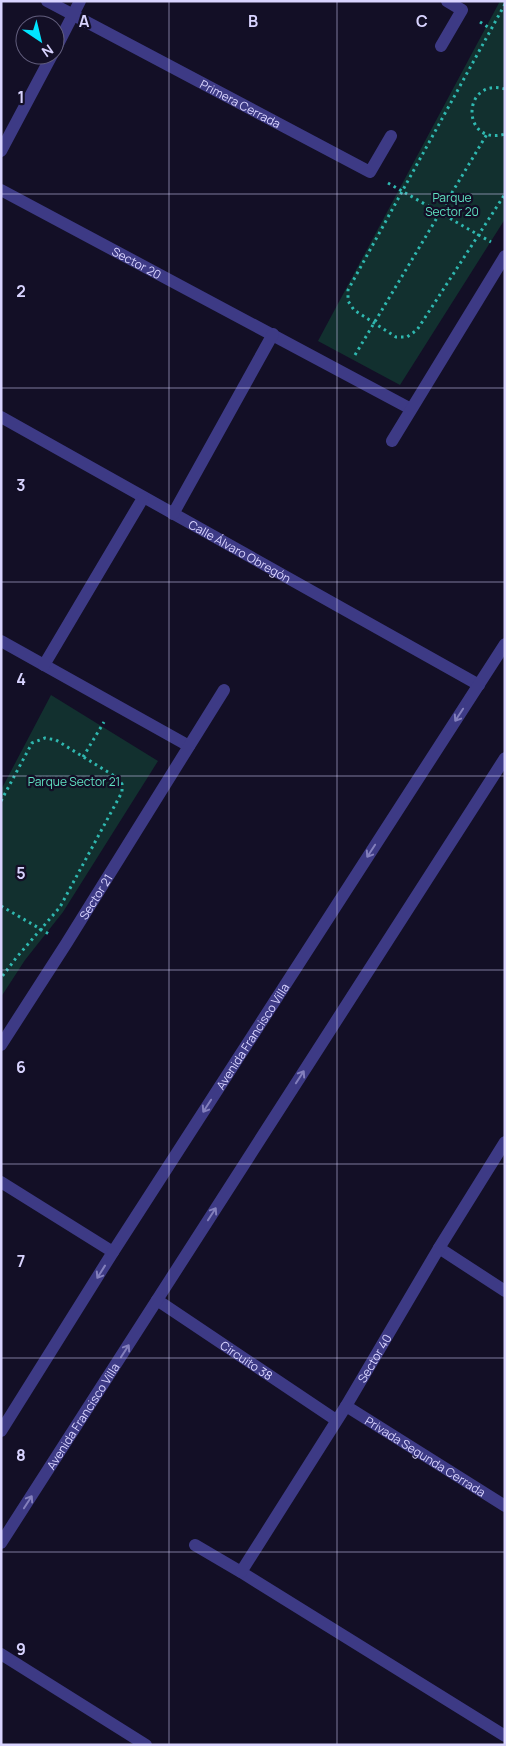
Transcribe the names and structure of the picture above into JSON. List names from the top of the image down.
{
  "streets": {
    "street": [
      "Primera Cerrada",
      "Sector 20",
      "Calle Álvaro Obregón",
      "Sector 21",
      "Avenida Francisco Villa",
      "Sector 40",
      "Circuito 38",
      "Privada Segunda Cerrada"
    ]
  },
  "crossings": [
    ["Calle Álvaro Obregón", "Avenida Francisco Villa"],
    ["Avenida Francisco Villa", "Circuito 38"],
    ["Sector 40", "Circuito 38"],
    ["Sector 40", "Privada Segunda Cerrada"]
  ],
  "parks": ["Parque Sector 20", "Parque Sector 21"],
  "north": "bottom right",
  "grid": {
    "columns": ["A", "B", "C"],
    "rows": [
      "1",
      "2",
      "3",
      "4",
      "5",
      "6",
      "7",
      "8",
      "9"
    ]
  }
}
